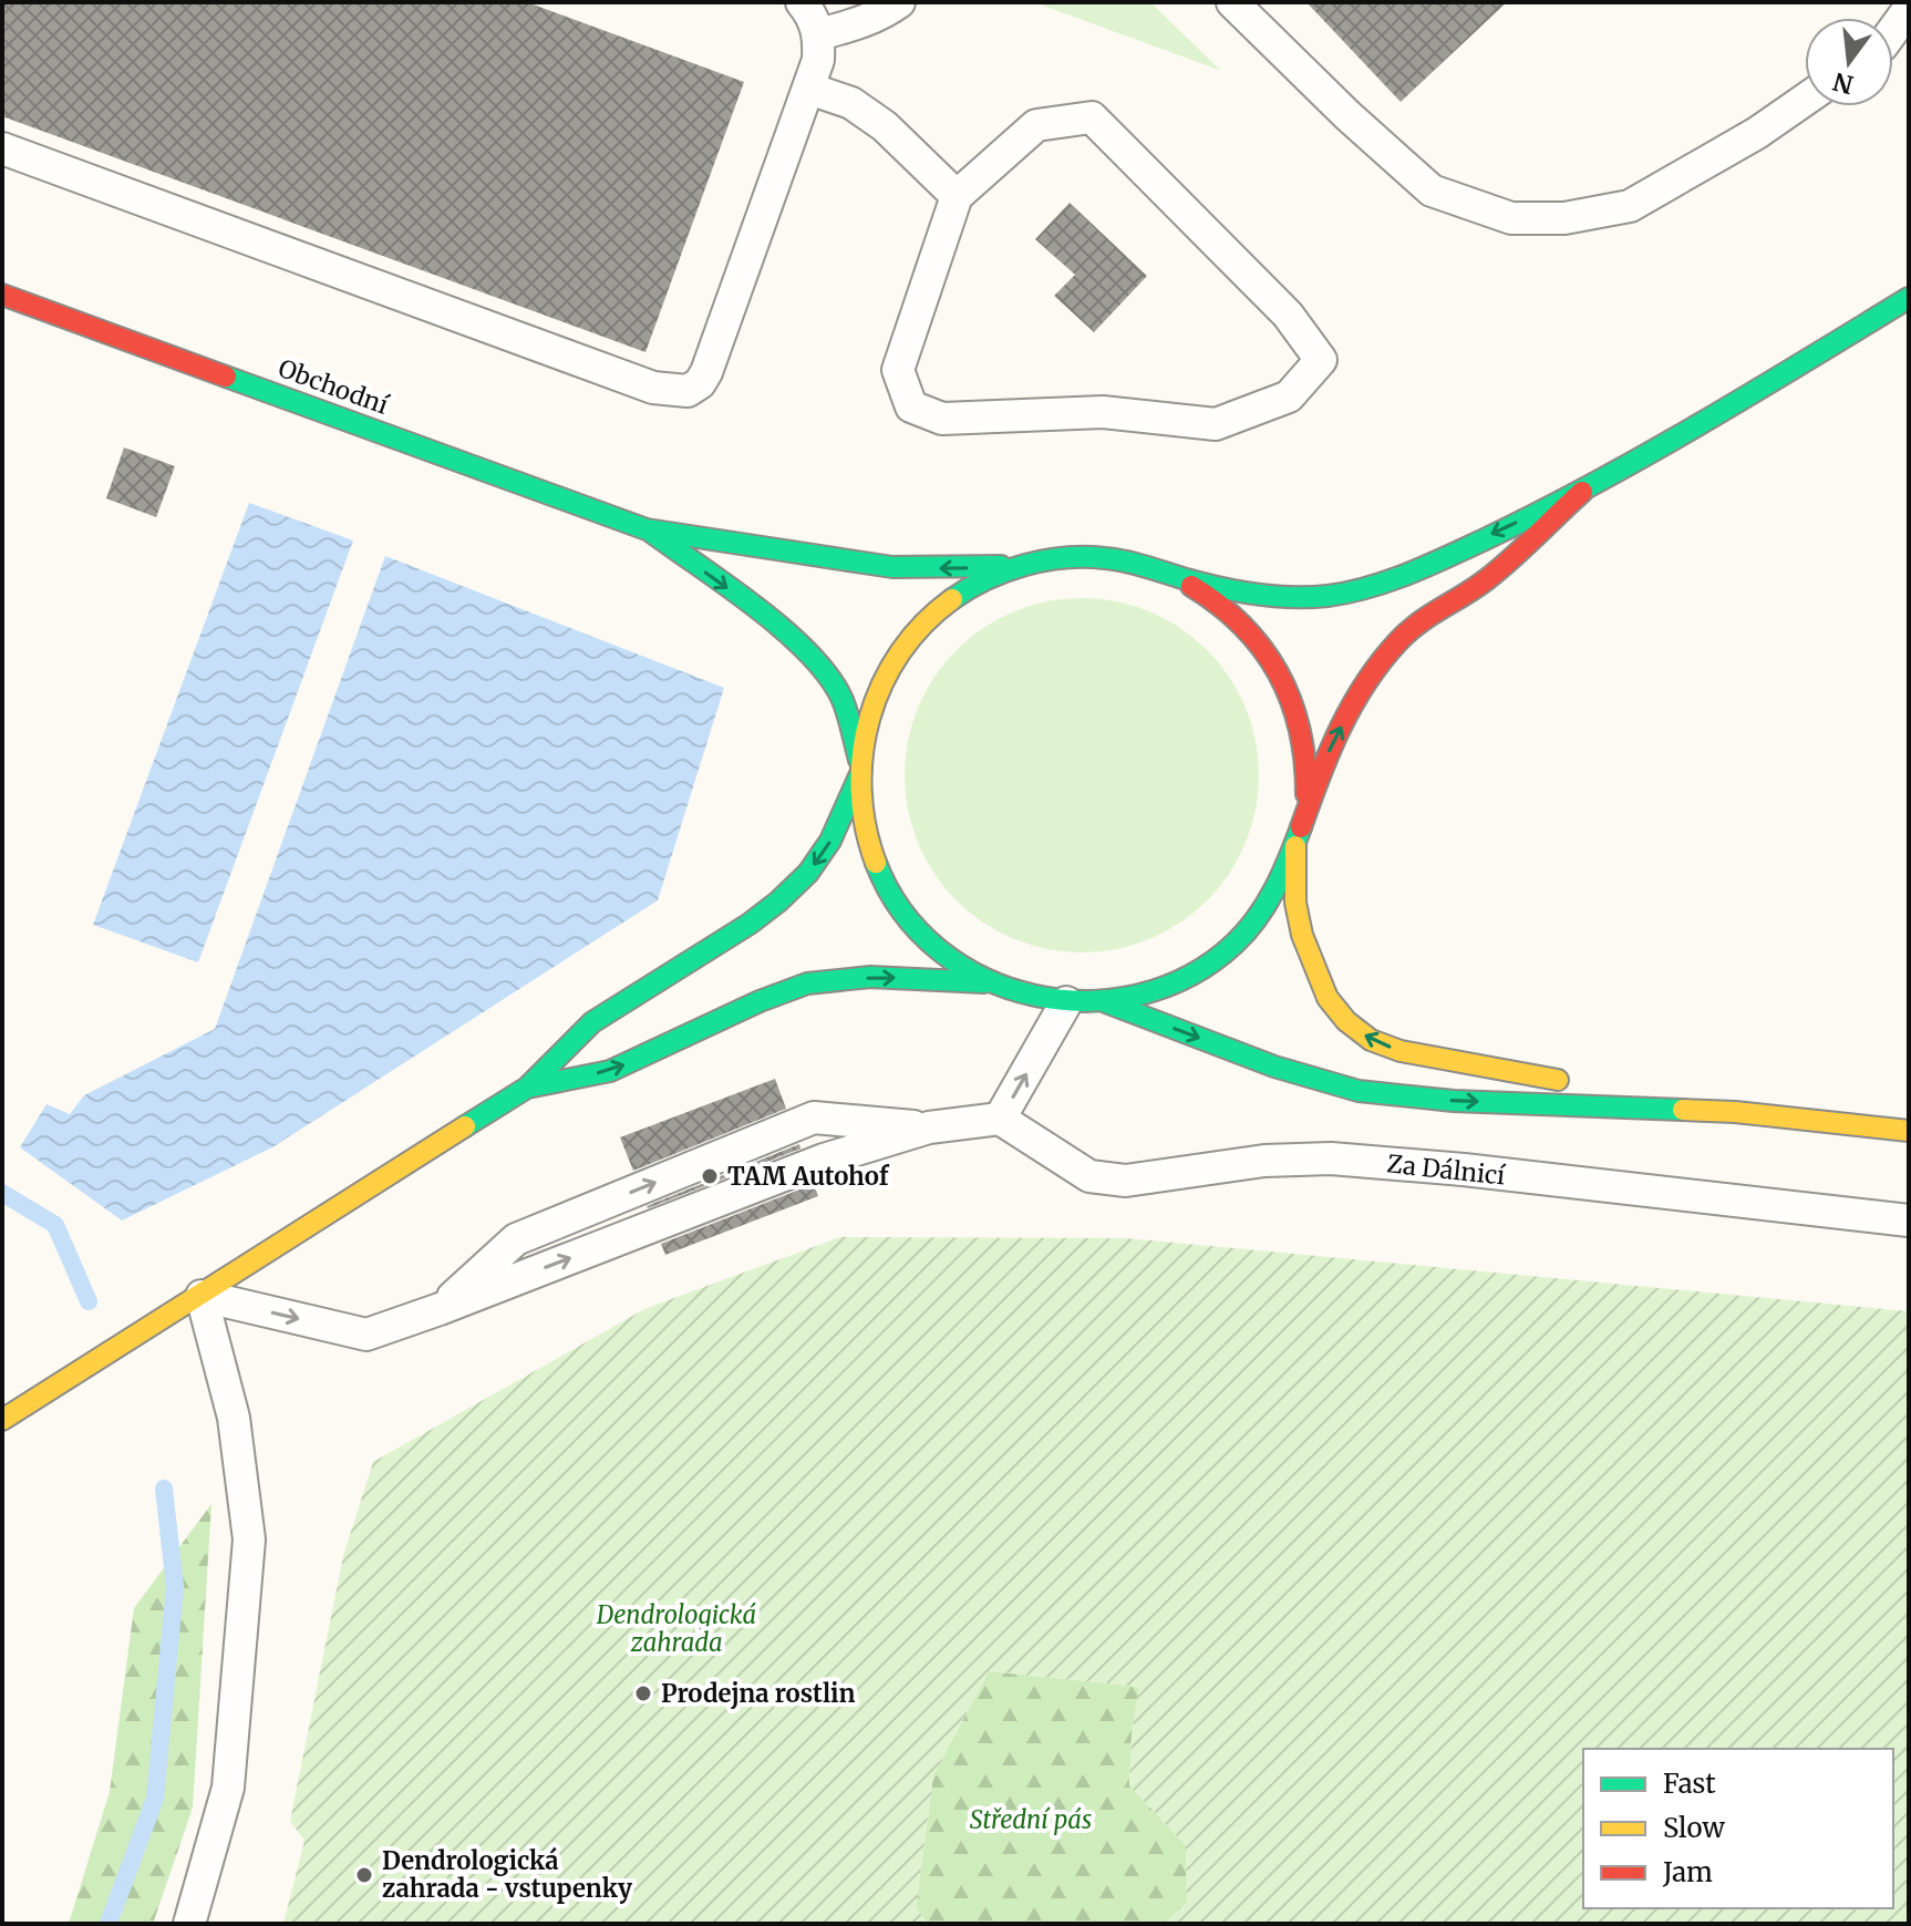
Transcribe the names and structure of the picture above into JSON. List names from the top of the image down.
{
  "streets": {
    "main road": ["Obchodní"],
    "lane": ["Za Dálnicí"]
  },
  "parks": ["Dendrologická zahrada", "Střední pás"],
  "places": ["TAM Autohof", "Prodejna rostlin", "Dendrologická zahrada - vstupenky"],
  "legend": ["Fast", "Slow", "Jam"],
  "north": "bottom"
}
